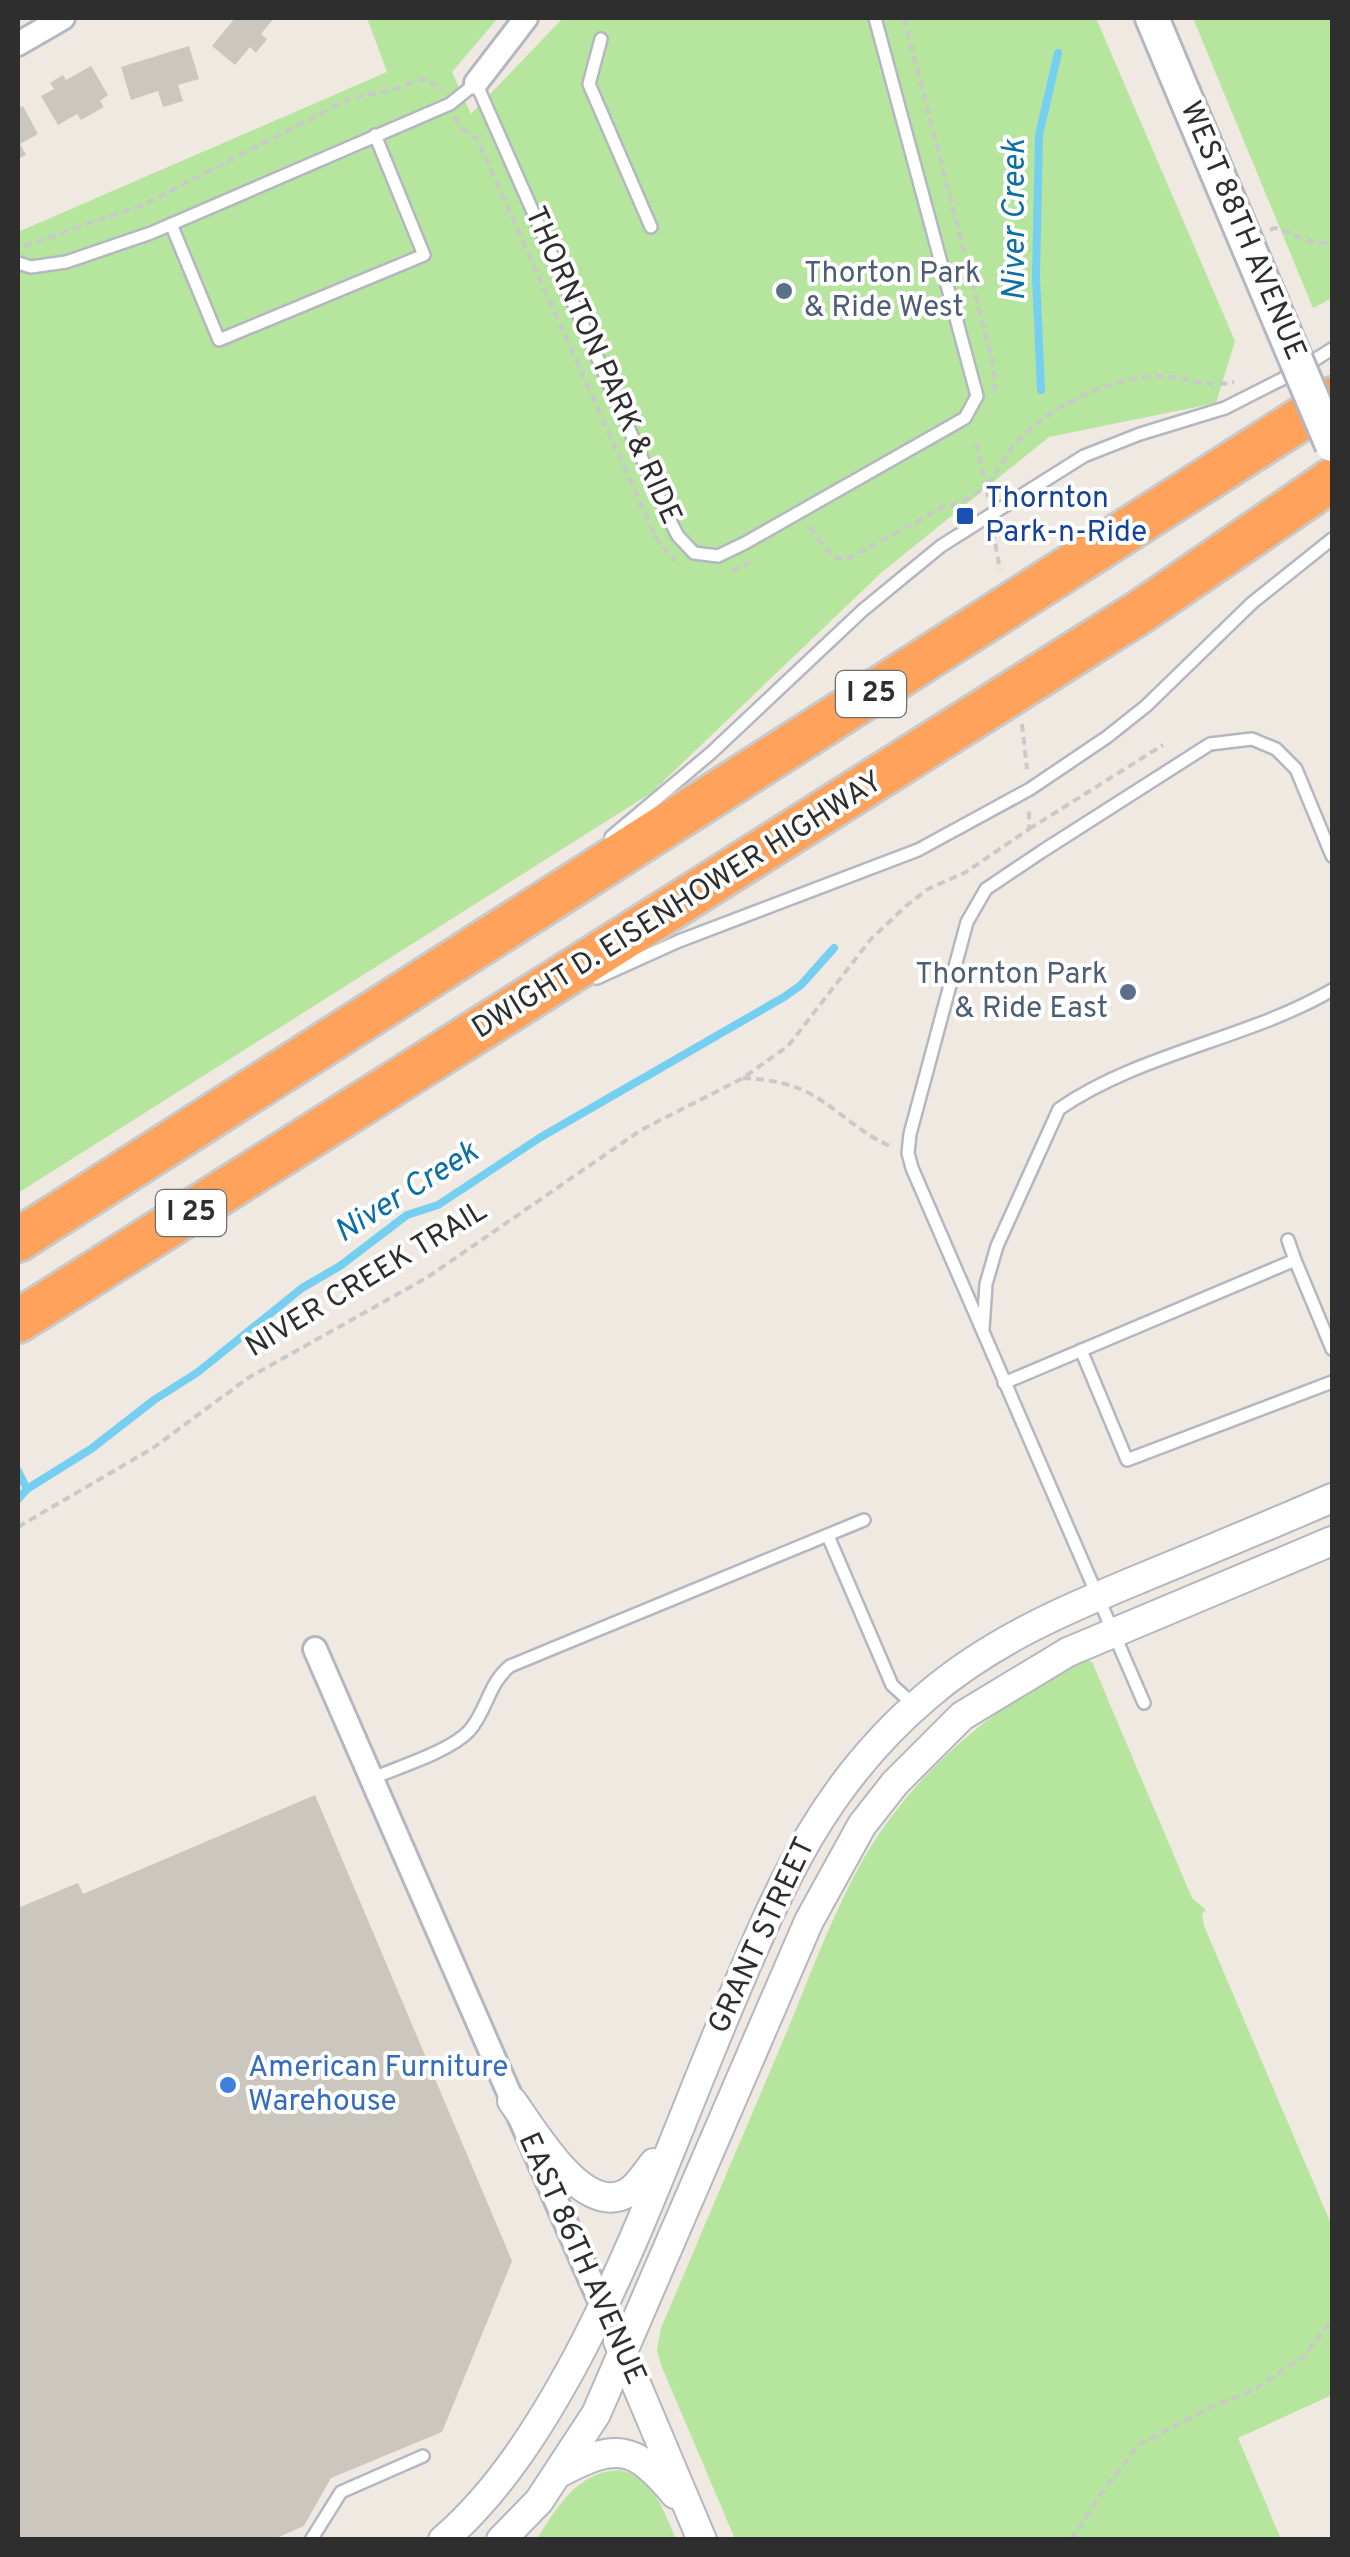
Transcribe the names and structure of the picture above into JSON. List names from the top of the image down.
{
  "streets": {
    "highway": ["I 25", "DWIGHT D. EISENHOWER HIGHWAY"],
    "main road": ["WEST 88TH AVENUE"],
    "street": ["GRANT STREET", "EAST 86TH AVENUE"],
    "lane": ["THORNTON PARK & RIDE"],
    "path": ["NIVER CREEK TRAIL"]
  },
  "crossings": [
    ["WEST 88TH AVENUE", "DWIGHT D. EISENHOWER HIGHWAY"],
    ["GRANT STREET", "EAST 86TH AVENUE"]
  ],
  "water": ["Niver Creek"],
  "places": {
    "other": ["Thorton Park & Ride West", "Thornton Park & Ride East", "American Furniture Warehouse"],
    "transit": ["Thornton Park-n-Ride"]
  }
}
